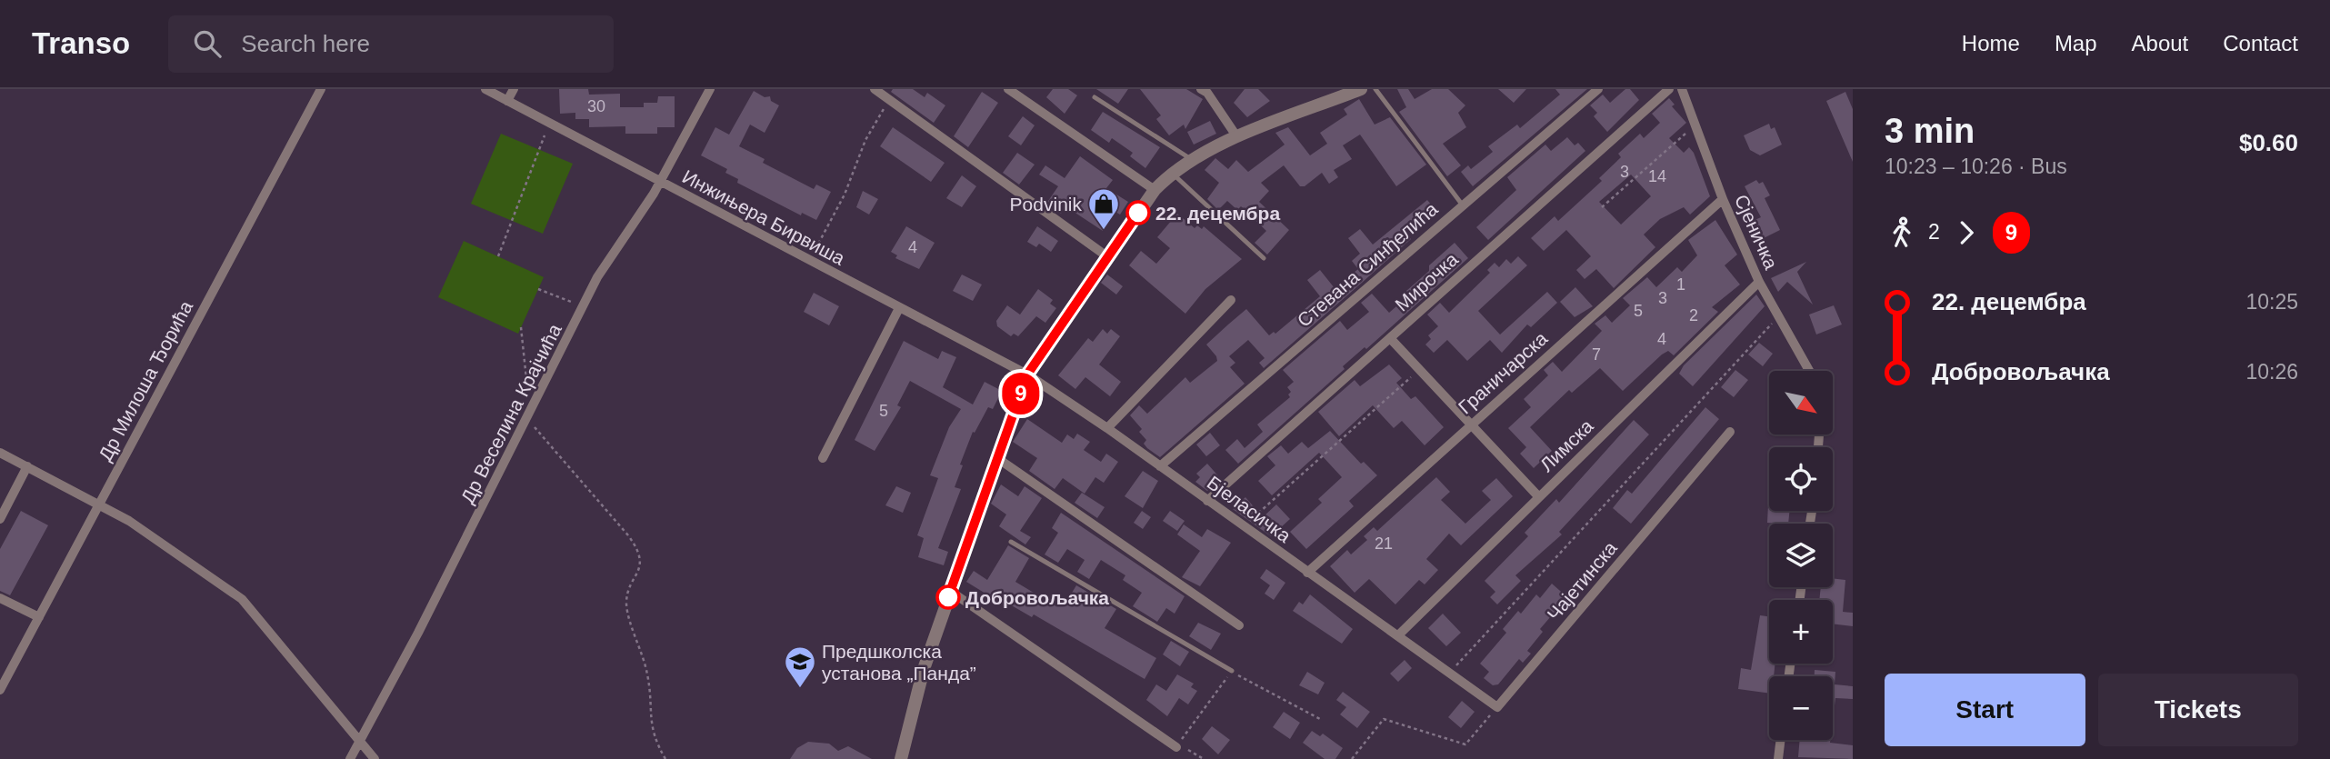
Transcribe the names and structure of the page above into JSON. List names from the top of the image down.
{
  "streets": {
    "street": [
      "Инжињера Бирвиша",
      "Сјеничка",
      "Стевана Синђелића",
      "Мирочка",
      "Граничарска",
      "Др Милоша Ђорића",
      "Др Веселина Крајчића",
      "Лимска",
      "Бјеласичка",
      "Чајетинска"
    ]
  },
  "crossings": [
    ["Инжињера Бирвиша", "Др Веселина Крајчића"],
    ["Инжињера Бирвиша", "Бјеласичка"],
    ["Сјеничка", "Граничарска"],
    ["Сјеничка", "Лимска"],
    ["Стевана Синђелића", "Бјеласичка"],
    ["Мирочка", "Бјеласичка"],
    ["Граничарска", "Бјеласичка"],
    ["Лимска", "Бјеласичка"]
  ],
  "places": {
    "other": ["22. децембра", "Добровољачка"],
    "shop": ["Podvinik"],
    "school or university": ["Предшколска установа „Панда”"]
  },
  "lines": ["bus line 9"],
  "house_numbers": [
    "30",
    "3",
    "14",
    "4",
    "1",
    "3",
    "5",
    "2",
    "4",
    "7",
    "5",
    "21"
  ],
  "north": "bottom right",
  "page": {
    "header": "Transo",
    "search": "Search here",
    "nav": [
      "Home",
      "Map",
      "About",
      "Contact"
    ],
    "on_map": "9",
    "heading": ["3 min", "10:23 – 10:26 · Bus", "$0.60"],
    "legs": ["2", "9"],
    "list": [
      {
        "name": "22. децембра",
        "value": "10:25"
      },
      {
        "name": "Добровољачка",
        "value": "10:26"
      }
    ],
    "map_buttons": ["+", "−"],
    "buttons": ["Start", "Tickets"]
  }
}
